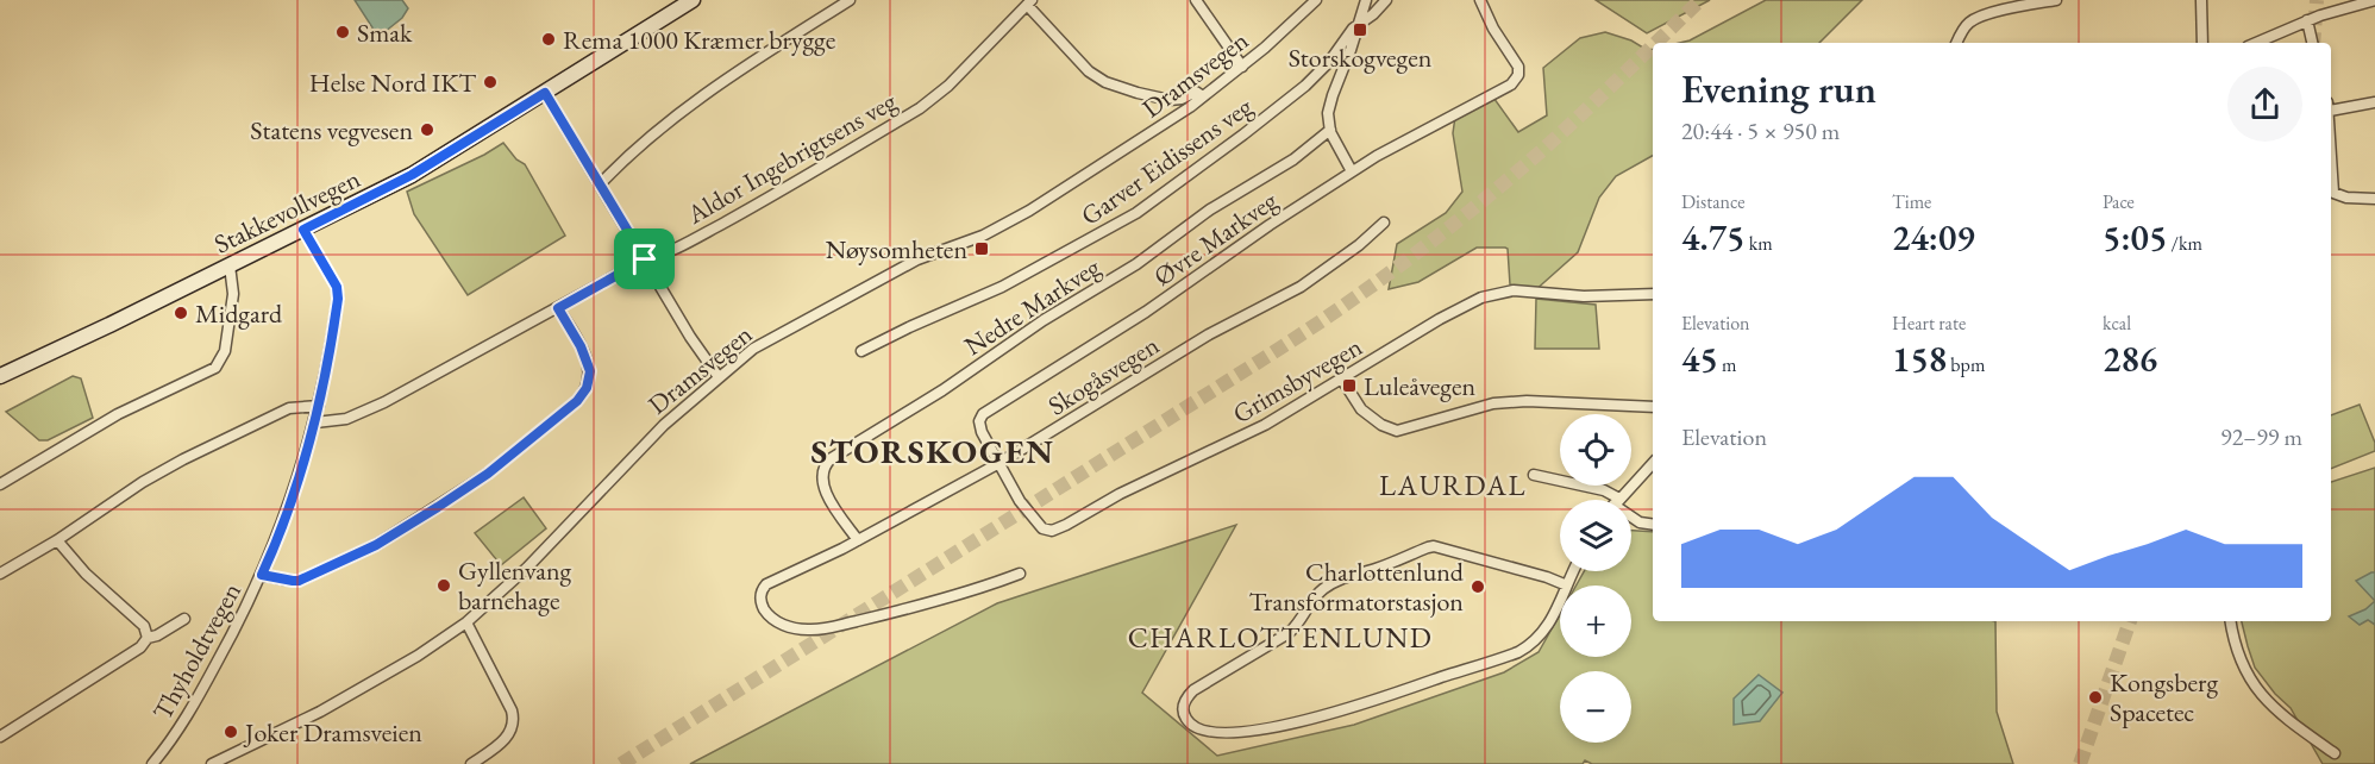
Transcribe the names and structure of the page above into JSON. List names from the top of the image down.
{
  "streets": {
    "street": [
      "Dramsvegen",
      "Aldor Ingebrigtsens veg",
      "Garver Eidissens veg",
      "Stakkevollvegen",
      "Øvre Markveg",
      "Nedre Markveg",
      "Skogåsvegen",
      "Grimsbyvegen",
      "Thyholdtvegen"
    ]
  },
  "crossings": [
    ["Aldor Ingebrigtsens veg", "Thyholdtvegen"],
    ["Stakkevollvegen", "Thyholdtvegen"],
    ["Øvre Markveg", "Skogåsvegen"],
    ["Øvre Markveg", "Grimsbyvegen"],
    ["Nedre Markveg", "Skogåsvegen"],
    ["Skogåsvegen", "Grimsbyvegen"]
  ],
  "districts": ["STORSKOGEN", "LAURDAL", "CHARLOTTENLUND"],
  "places": {
    "transit": ["Storskogvegen", "Nøysomheten", "Luleåvegen"],
    "other": [
      "Smak",
      "Rema 1000 Kræmer brygge",
      "Helse Nord IKT",
      "Statens vegvesen",
      "Midgard",
      "Gyllenvang barnehage",
      "Charlottenlund Transformatorstasjon",
      "Kongsberg Spacetec",
      "Joker Dramsveien"
    ]
  },
  "page": {
    "heading": ["Evening run", "20:44 · 5 × 950 m"],
    "stats": [
      ["Distance", "4.75 km"],
      ["Time", "24:09"],
      ["Pace", "5:05 /km"],
      ["Elevation", "45 m"],
      ["Heart rate", "158 bpm"],
      ["kcal", "286"]
    ],
    "chart": ["Elevation", "92–99 m"],
    "map_buttons": ["+", "−"]
  }
}
